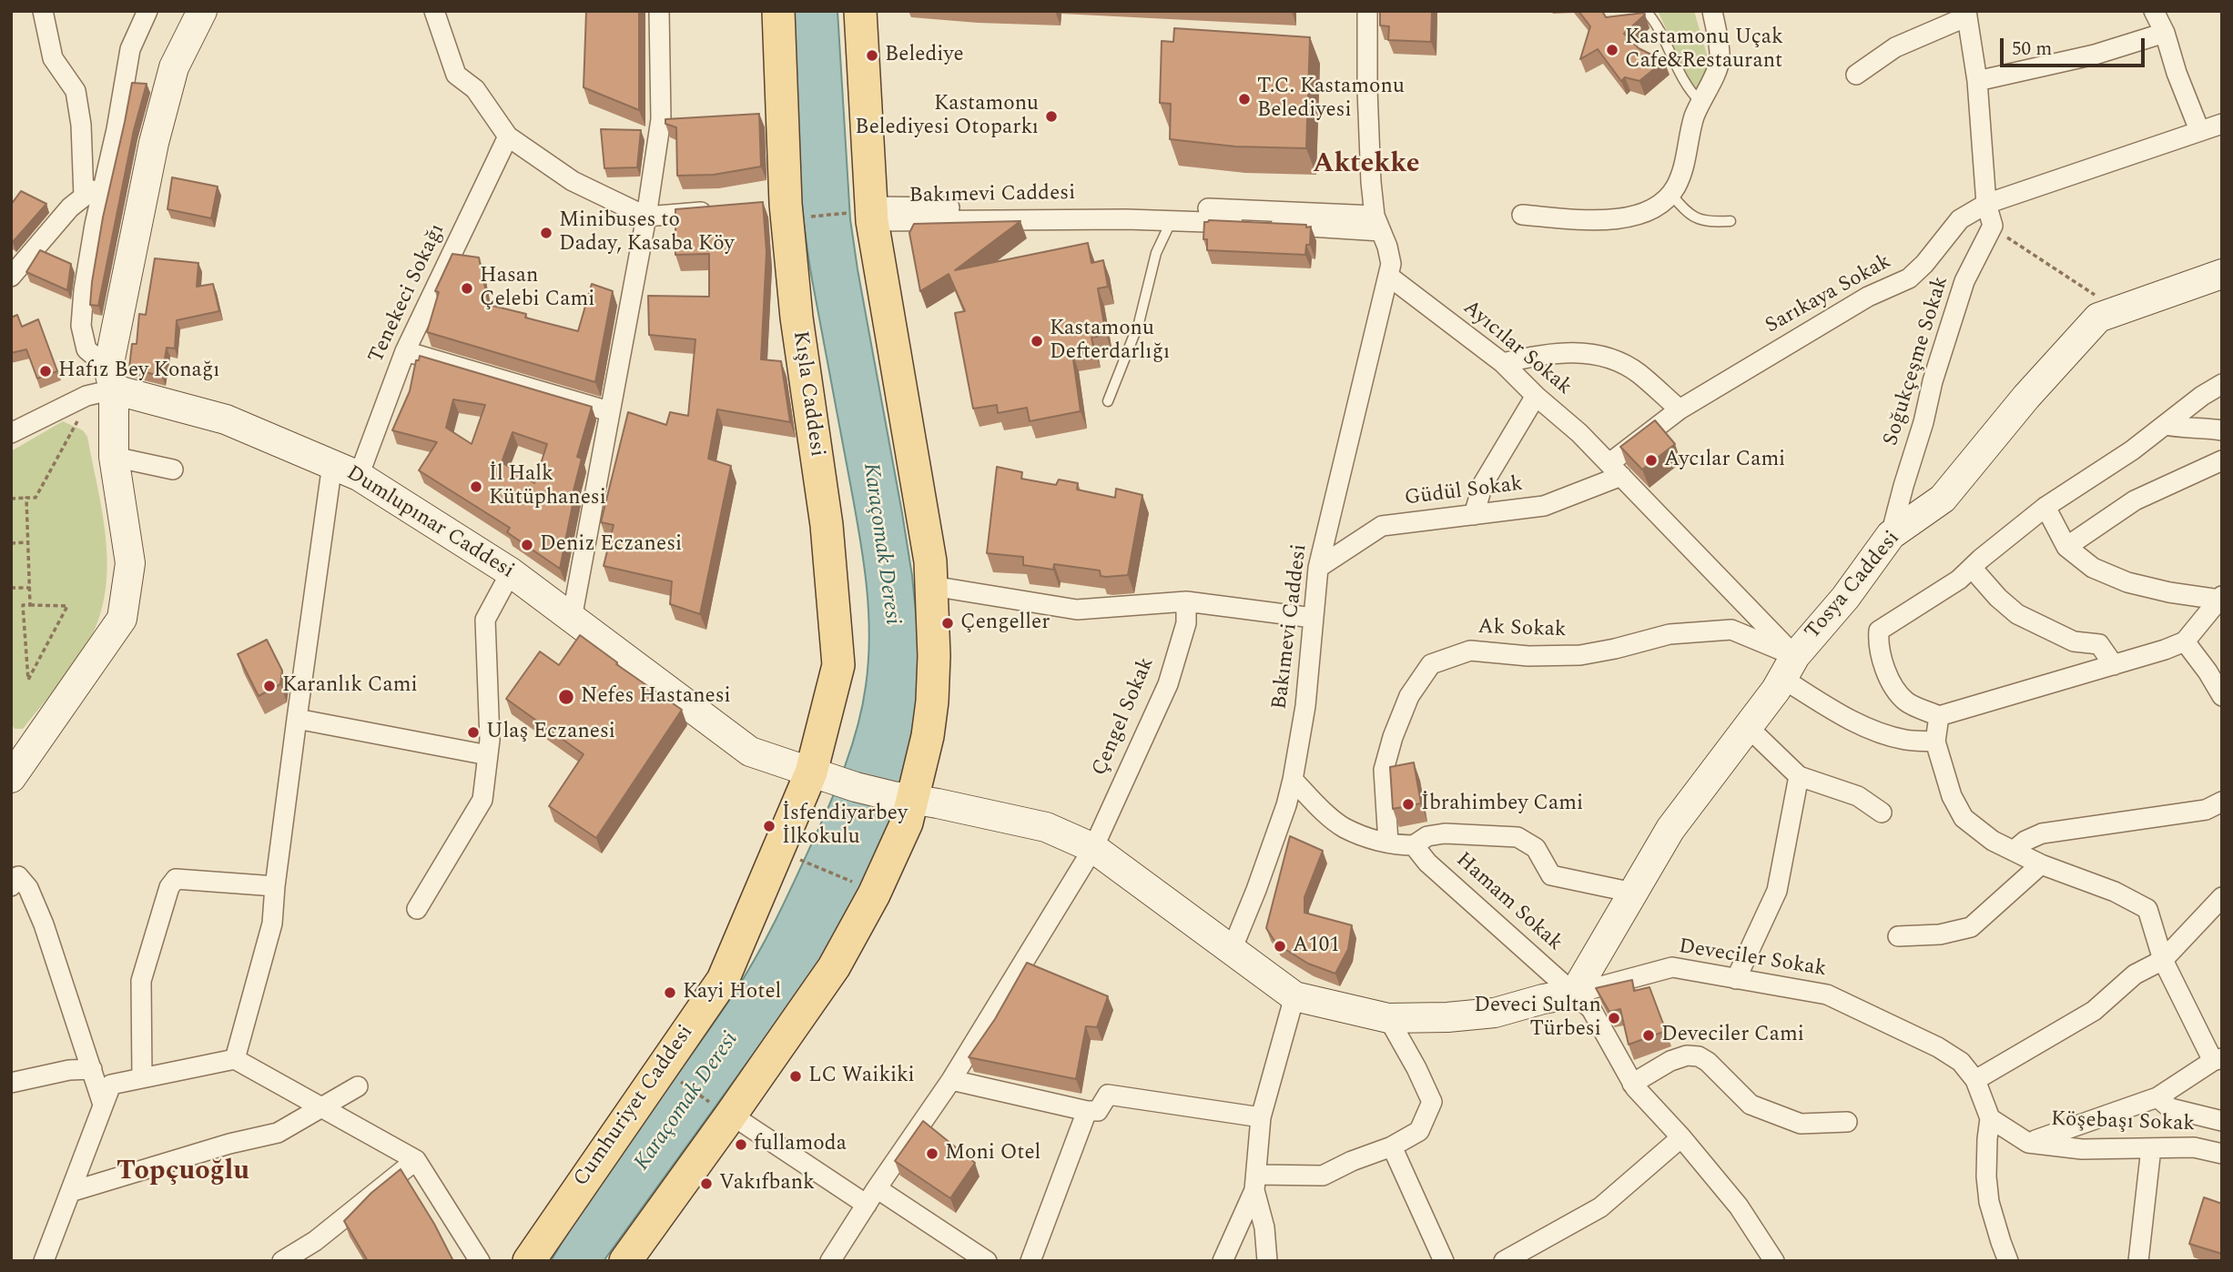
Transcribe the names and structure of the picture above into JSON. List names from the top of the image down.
{
  "streets": {
    "main road": [
      "Kışla Caddesi",
      "Dumlupınar Caddesi",
      "Tosya Caddesi",
      "Cumhuriyet Caddesi"
    ],
    "street": [
      "Bakımevi Caddesi",
      "Tenekeci Sokağı",
      "Sarıkaya Sokak",
      "Ayıcılar Sokak",
      "Soğukçeşme Sokak",
      "Güdül Sokak",
      "Ak Sokak",
      "Çengel Sokak",
      "Hamam Sokak",
      "Deveciler Sokak",
      "Köşebaşı Sokak"
    ]
  },
  "crossings": [
    ["Bakımevi Caddesi", "Ayıcılar Sokak"],
    ["Bakımevi Caddesi", "Güdül Sokak"],
    ["Bakımevi Caddesi", "Dumlupınar Caddesi"],
    ["Tenekeci Sokağı", "Dumlupınar Caddesi"],
    ["Ayıcılar Sokak", "Güdül Sokak"],
    ["Ayıcılar Sokak", "Tosya Caddesi"],
    ["Ayıcılar Sokak", "Ak Sokak"],
    ["Soğukçeşme Sokak", "Tosya Caddesi"],
    ["Kışla Caddesi", "Dumlupınar Caddesi"],
    ["Kışla Caddesi", "Cumhuriyet Caddesi"],
    ["Dumlupınar Caddesi", "Çengel Sokak"],
    ["Dumlupınar Caddesi", "Cumhuriyet Caddesi"],
    ["Tosya Caddesi", "Ak Sokak"],
    ["Tosya Caddesi", "Hamam Sokak"],
    ["Tosya Caddesi", "Deveciler Sokak"],
    ["Hamam Sokak", "Deveciler Sokak"],
    ["Deveciler Sokak", "Köşebaşı Sokak"]
  ],
  "districts": ["Aktekke", "Topçuoğlu"],
  "water": ["Karaçomak Deresi"],
  "places": [
    "Kastamonu Uçak Cafe&Restaurant",
    "Belediye",
    "T.C. Kastamonu Belediyesi",
    "Kastamonu Belediyesi Otoparkı",
    "Minibuses to Daday, Kasaba Köy",
    "Hasan Çelebi Cami",
    "Kastamonu Defterdarlığı",
    "Hafız Bey Konağı",
    "Aycılar Cami",
    "İl Halk Kütüphanesi",
    "Deniz Eczanesi",
    "Çengeller",
    "Karanlık Cami",
    "Nefes Hastanesi",
    "Ulaş Eczanesi",
    "İbrahimbey Cami",
    "İsfendiyarbey İlkokulu",
    "A101",
    "Kayi Hotel",
    "Deveci Sultan Türbesi",
    "Deveciler Cami",
    "LC Waikiki",
    "fullamoda",
    "Moni Otel",
    "Vakıfbank"
  ],
  "scale_bar": "50 m"
}
